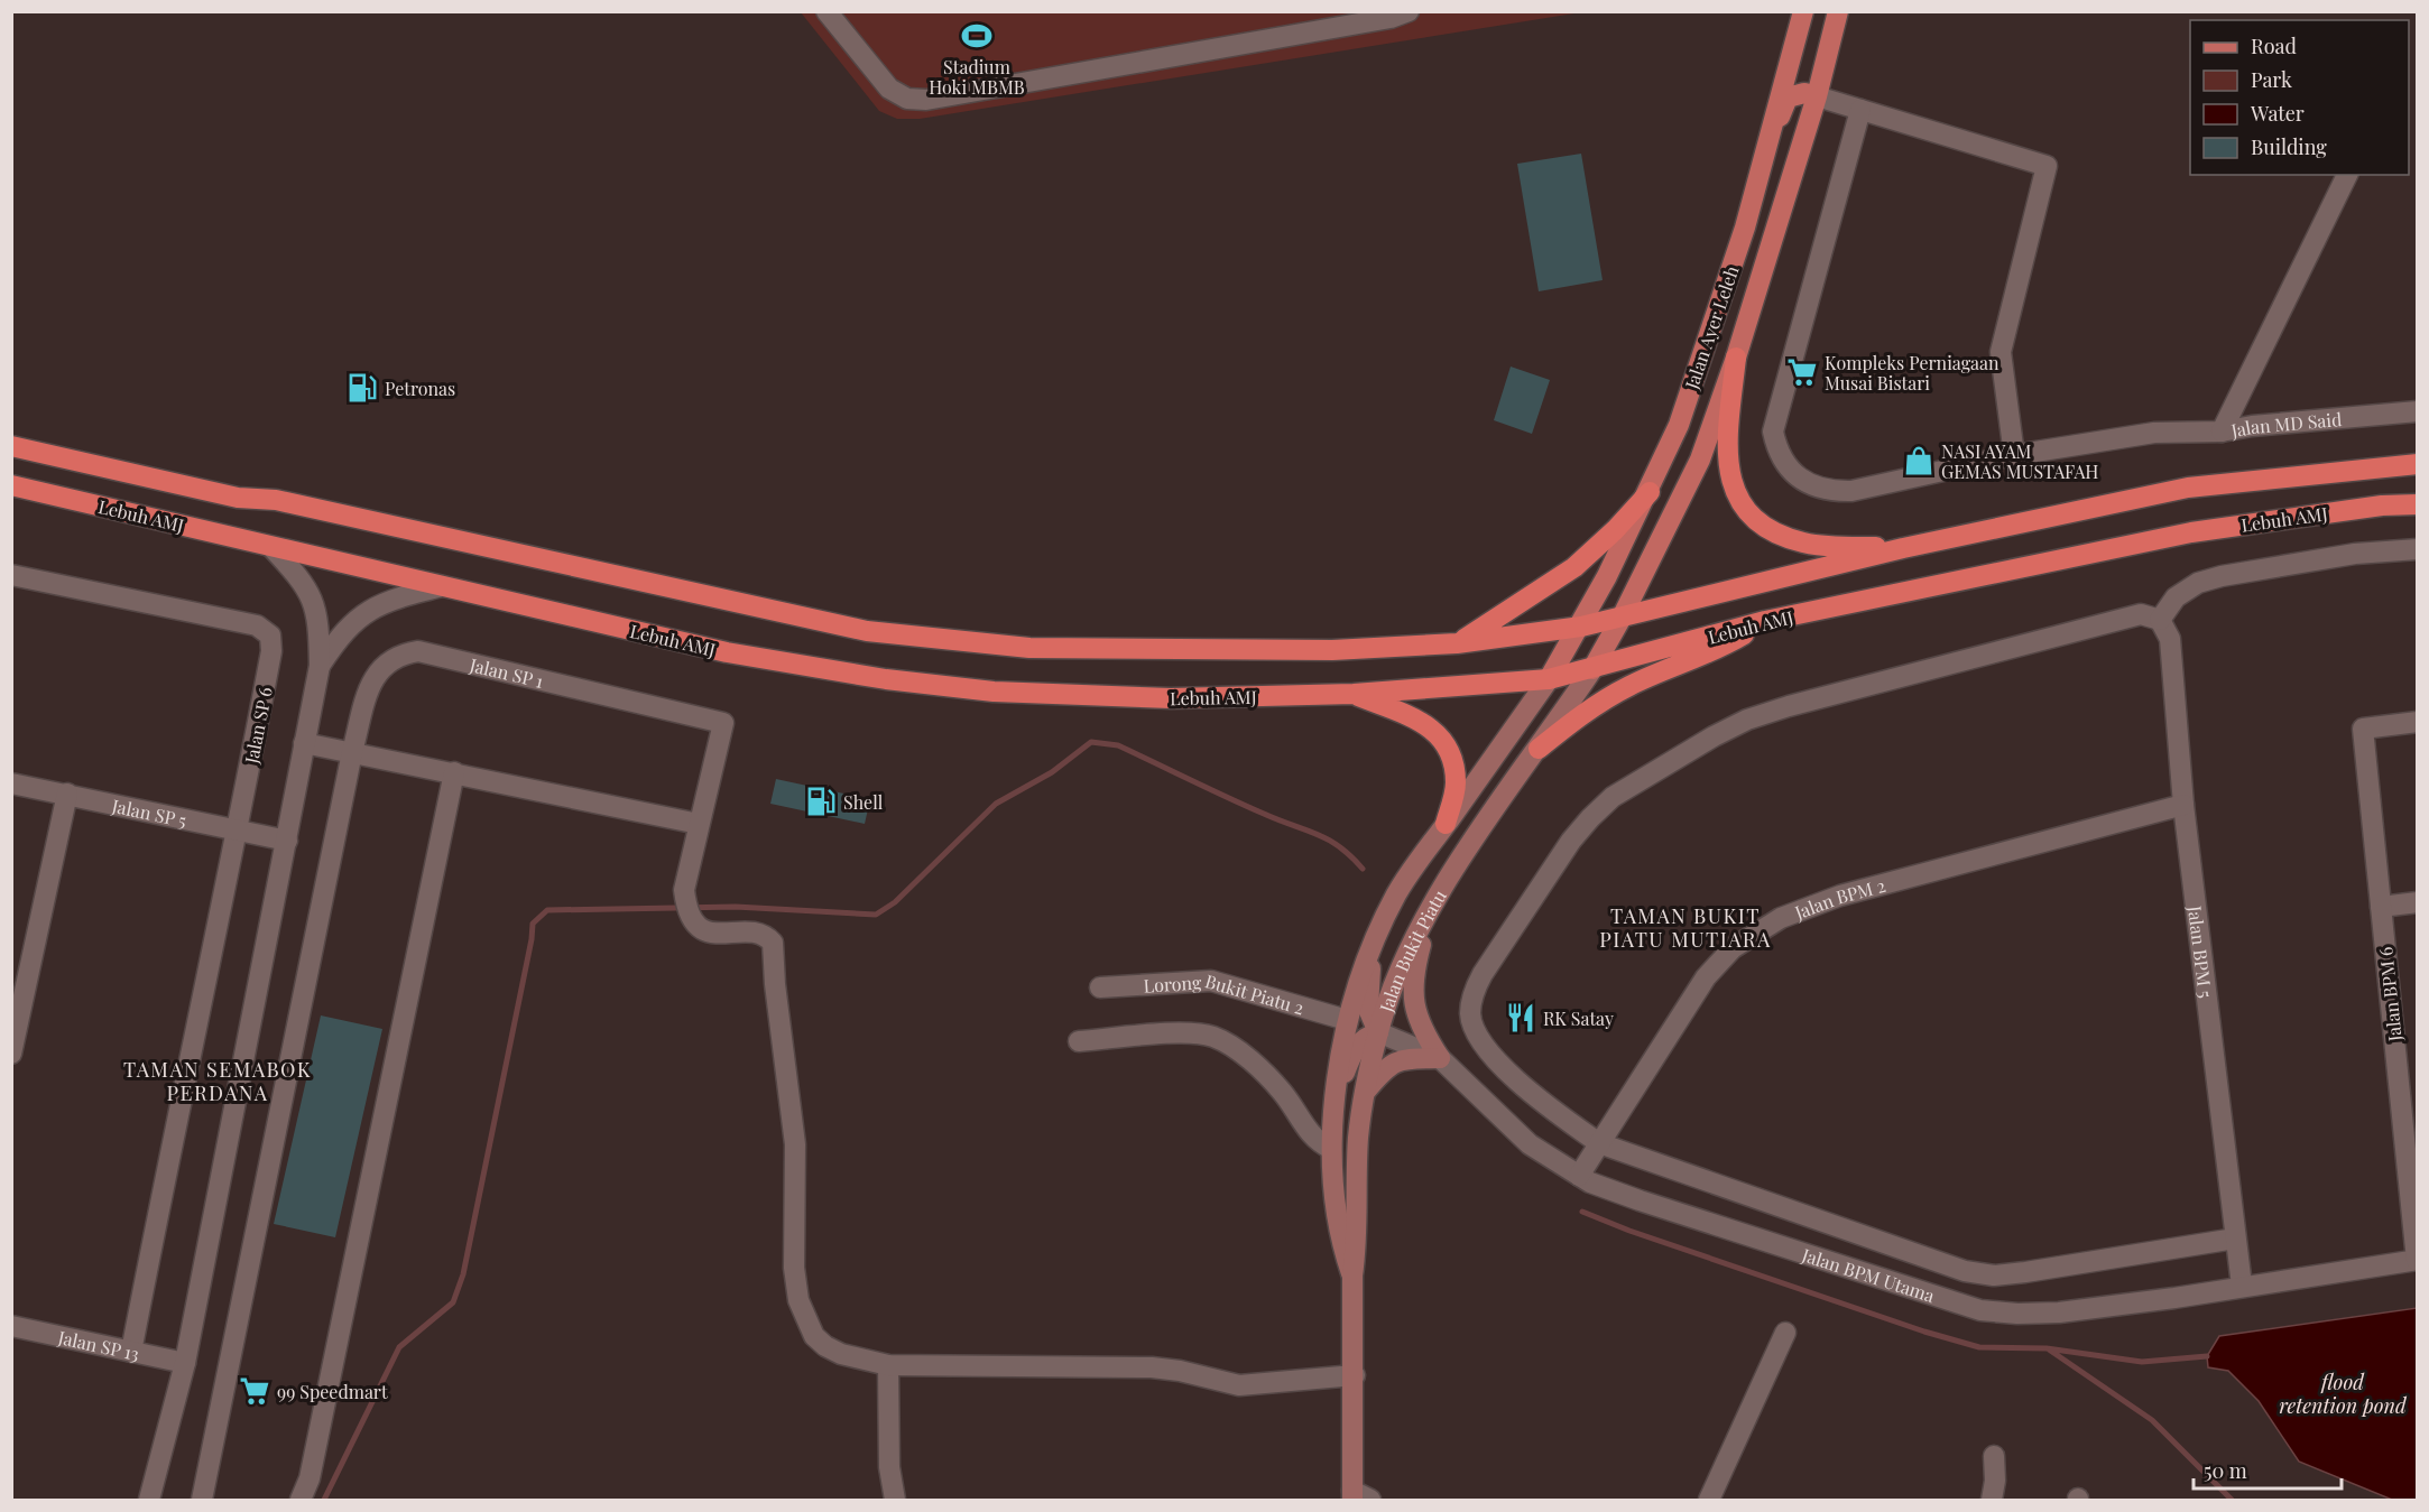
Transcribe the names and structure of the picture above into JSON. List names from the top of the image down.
{
  "streets": {
    "highway": ["Lebuh AMJ"],
    "main road": ["Jalan Ayer Leleh", "Jalan Bukit Piatu"],
    "street": [
      "Jalan MD Said",
      "Jalan SP 1",
      "Jalan SP 6",
      "Jalan SP 5",
      "Jalan BPM 2",
      "Jalan BPM 5",
      "Jalan BPM 6",
      "Lorong Bukit Piatu 2",
      "Jalan BPM Utama",
      "Jalan SP 13"
    ]
  },
  "crossings": [
    ["Jalan Ayer Leleh", "Lebuh AMJ"],
    ["Jalan Ayer Leleh", "Jalan Bukit Piatu"],
    ["Lebuh AMJ", "Jalan Bukit Piatu"],
    ["Jalan SP 6", "Jalan SP 5"],
    ["Jalan BPM 2", "Jalan BPM 5"],
    ["Jalan BPM 2", "Jalan BPM Utama"],
    ["Jalan Bukit Piatu", "Lorong Bukit Piatu 2"],
    ["Jalan Bukit Piatu", "Jalan BPM Utama"],
    ["Jalan BPM 5", "Jalan BPM Utama"],
    ["Jalan BPM 6", "Jalan BPM Utama"]
  ],
  "districts": ["TAMAN BUKIT PIATU MUTIARA", "TAMAN SEMABOK PERDANA"],
  "water": ["flood retention pond"],
  "places": {
    "sports": ["Stadium Hoki MBMB"],
    "supermarket": ["Kompleks Perniagaan Musai Bistari", "99 Speedmart"],
    "fuel station": ["Petronas", "Shell"],
    "shop": ["NASI AYAM GEMAS MUSTAFAH"],
    "restaurant": ["RK Satay"]
  },
  "legend": [
    "Road",
    "Park",
    "Water",
    "Building"
  ],
  "scale_bar": "50 m"
}
